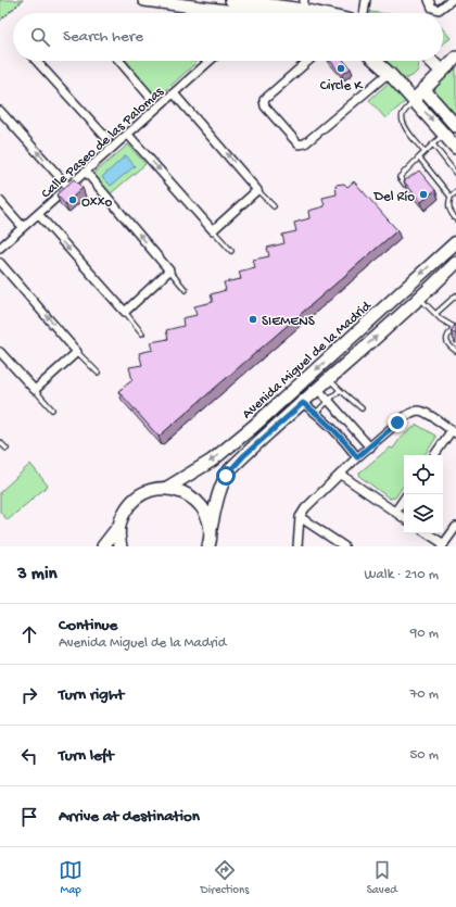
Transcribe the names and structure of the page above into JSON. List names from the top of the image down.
{
  "streets": {
    "main road": ["Avenida Miguel de la Madrid"],
    "street": ["Calle Paseo de las Palomas"]
  },
  "places": [
    "Circle K",
    "Del Río",
    "Oxxo",
    "SIEMENS"
  ],
  "page": {
    "search": "Search here",
    "heading": ["3 min", "Walk · 210 m"],
    "list": [
      ["Continue", "Avenida Miguel de la Madrid", "90 m"],
      ["Turn right", "70 m"],
      ["Turn left", "50 m"],
      "Arrive at destination"
    ],
    "nav": ["Map", "Directions", "Saved"]
  }
}
